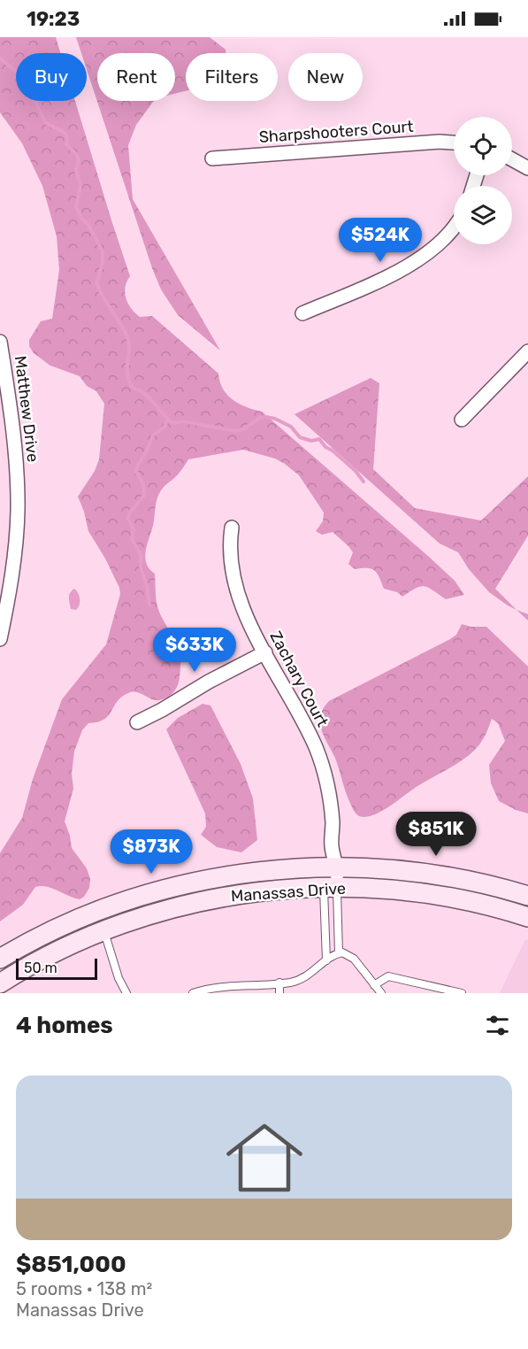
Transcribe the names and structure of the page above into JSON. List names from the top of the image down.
{
  "streets": {
    "street": [
      "Sharpshooters Court",
      "Matthew Drive",
      "Zachary Court",
      "Manassas Drive"
    ]
  },
  "crossings": [
    ["Zachary Court", "Manassas Drive"]
  ],
  "scale_bar": "50 m",
  "page": {
    "status": "19:23",
    "chip": [
      "Buy",
      "Rent",
      "Filters",
      "New"
    ],
    "price": [
      "$524K",
      "$633K",
      "$851K",
      "$873K"
    ],
    "scale": "50 m",
    "heading": "4 homes",
    "list": [
      {
        "name": "$851,000",
        "note": "5 rooms · 138 m² · Manassas Drive"
      }
    ]
  }
}
